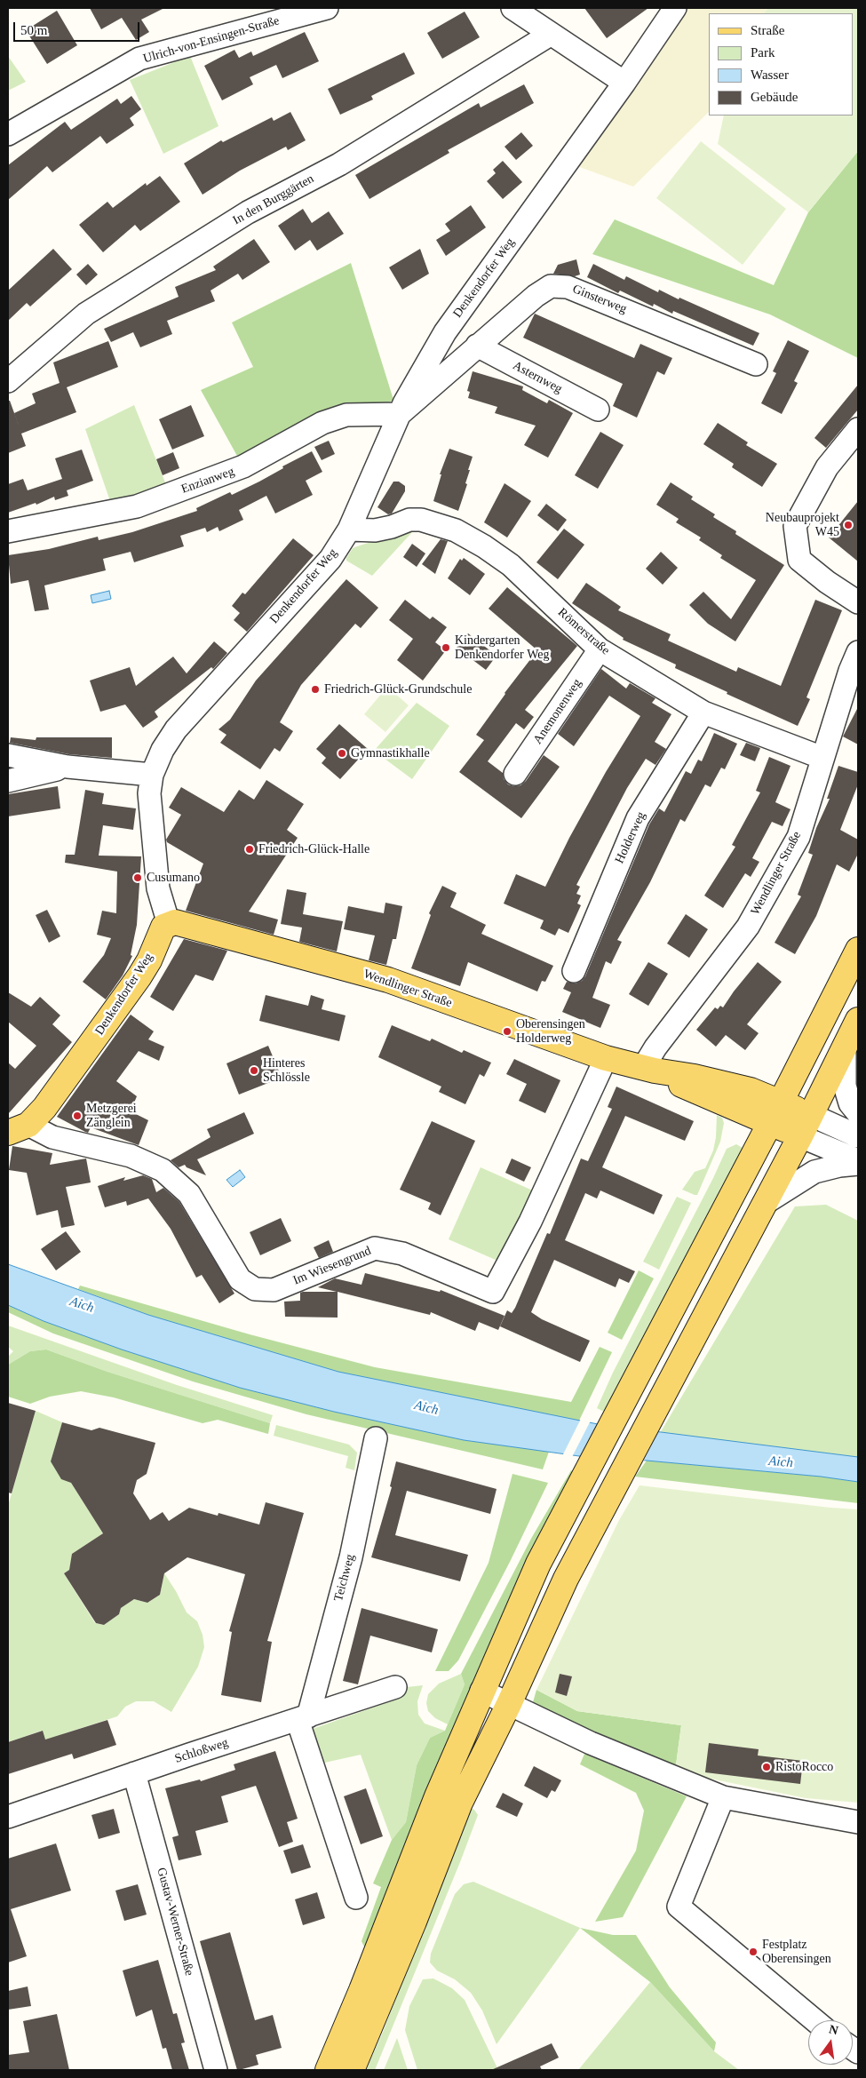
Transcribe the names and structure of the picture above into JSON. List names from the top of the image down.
{
  "streets": {
    "main road": ["Denkendorfer Weg", "Wendlinger Straße"],
    "street": [
      "Ulrich-von-Ensingen-Straße",
      "In den Burggärten",
      "Ginsterweg",
      "Asternweg",
      "Enzianweg",
      "Römerstraße",
      "Anemonenweg",
      "Holderweg",
      "Im Wiesengrund",
      "Teichweg",
      "Schloßweg",
      "Gustav-Werner-Straße"
    ]
  },
  "crossings": [
    ["Denkendorfer Weg", "Ginsterweg"],
    ["Denkendorfer Weg", "Enzianweg"],
    ["Denkendorfer Weg", "Römerstraße"],
    ["Denkendorfer Weg", "Wendlinger Straße"],
    ["Denkendorfer Weg", "Im Wiesengrund"],
    ["Ginsterweg", "Asternweg"],
    ["Ginsterweg", "Enzianweg"],
    ["Römerstraße", "Anemonenweg"],
    ["Römerstraße", "Holderweg"],
    ["Römerstraße", "Wendlinger Straße"],
    ["Wendlinger Straße", "Im Wiesengrund"],
    ["Teichweg", "Schloßweg"],
    ["Schloßweg", "Gustav-Werner-Straße"]
  ],
  "water": ["Aich"],
  "places": [
    "Neubauprojekt W45",
    "Kindergarten Denkendorfer Weg",
    "Friedrich-Glück-Grundschule",
    "Gymnastikhalle",
    "Friedrich-Glück-Halle",
    "Cusumano",
    "Oberensingen Holderweg",
    "Hinteres Schlössle",
    "Metzgerei Zänglein",
    "RistoRocco",
    "Festplatz Oberensingen"
  ],
  "legend": [
    "Straße",
    "Park",
    "Wasser",
    "Gebäude"
  ],
  "scale_bar": "50 m",
  "north": "top"
}
